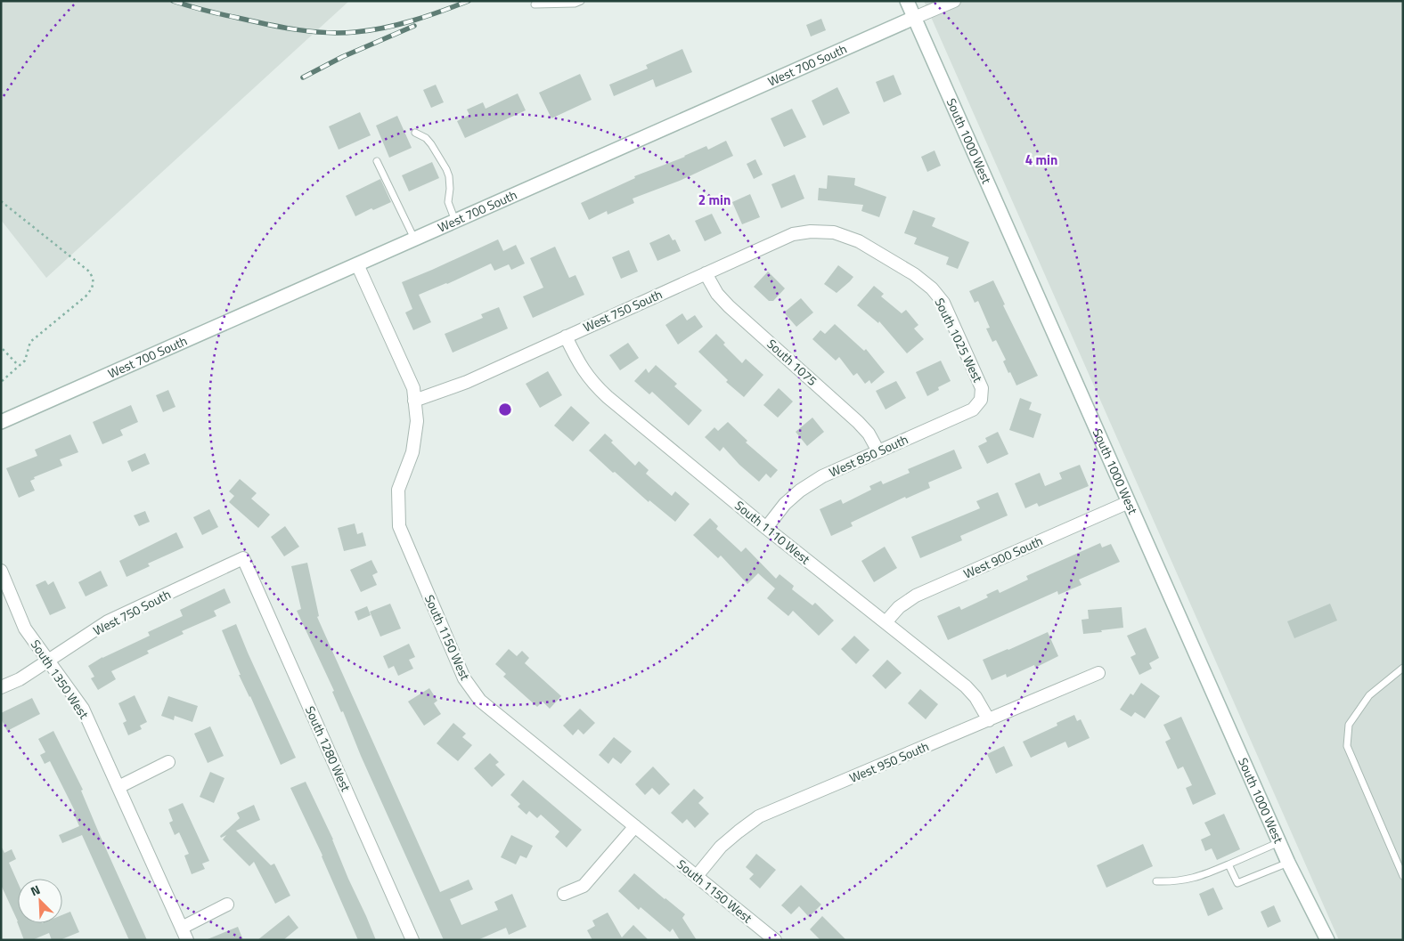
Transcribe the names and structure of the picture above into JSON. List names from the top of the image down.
{
  "streets": {
    "main road": ["West 700 South", "South 1000 West"],
    "street": [
      "West 750 South",
      "South 1025 West",
      "South 1075",
      "West 850 South",
      "South 1110 West",
      "West 900 South",
      "South 1150 West",
      "South 1350 West",
      "South 1280 West",
      "West 950 South"
    ]
  },
  "crossings": [
    ["West 700 South", "South 1000 West"],
    ["West 700 South", "South 1150 West"],
    ["South 1000 West", "West 900 South"],
    ["West 750 South", "South 1025 West"],
    ["West 750 South", "South 1075"],
    ["West 750 South", "South 1110 West"],
    ["West 750 South", "South 1150 West"],
    ["West 750 South", "South 1350 West"],
    ["West 750 South", "South 1280 West"],
    ["South 1025 West", "West 850 South"],
    ["South 1075", "West 850 South"],
    ["West 850 South", "South 1110 West"],
    ["South 1110 West", "West 900 South"],
    ["South 1110 West", "West 950 South"],
    ["South 1150 West", "West 950 South"]
  ],
  "north": "top left",
  "rings": ["4 min", "2 min"]
}
